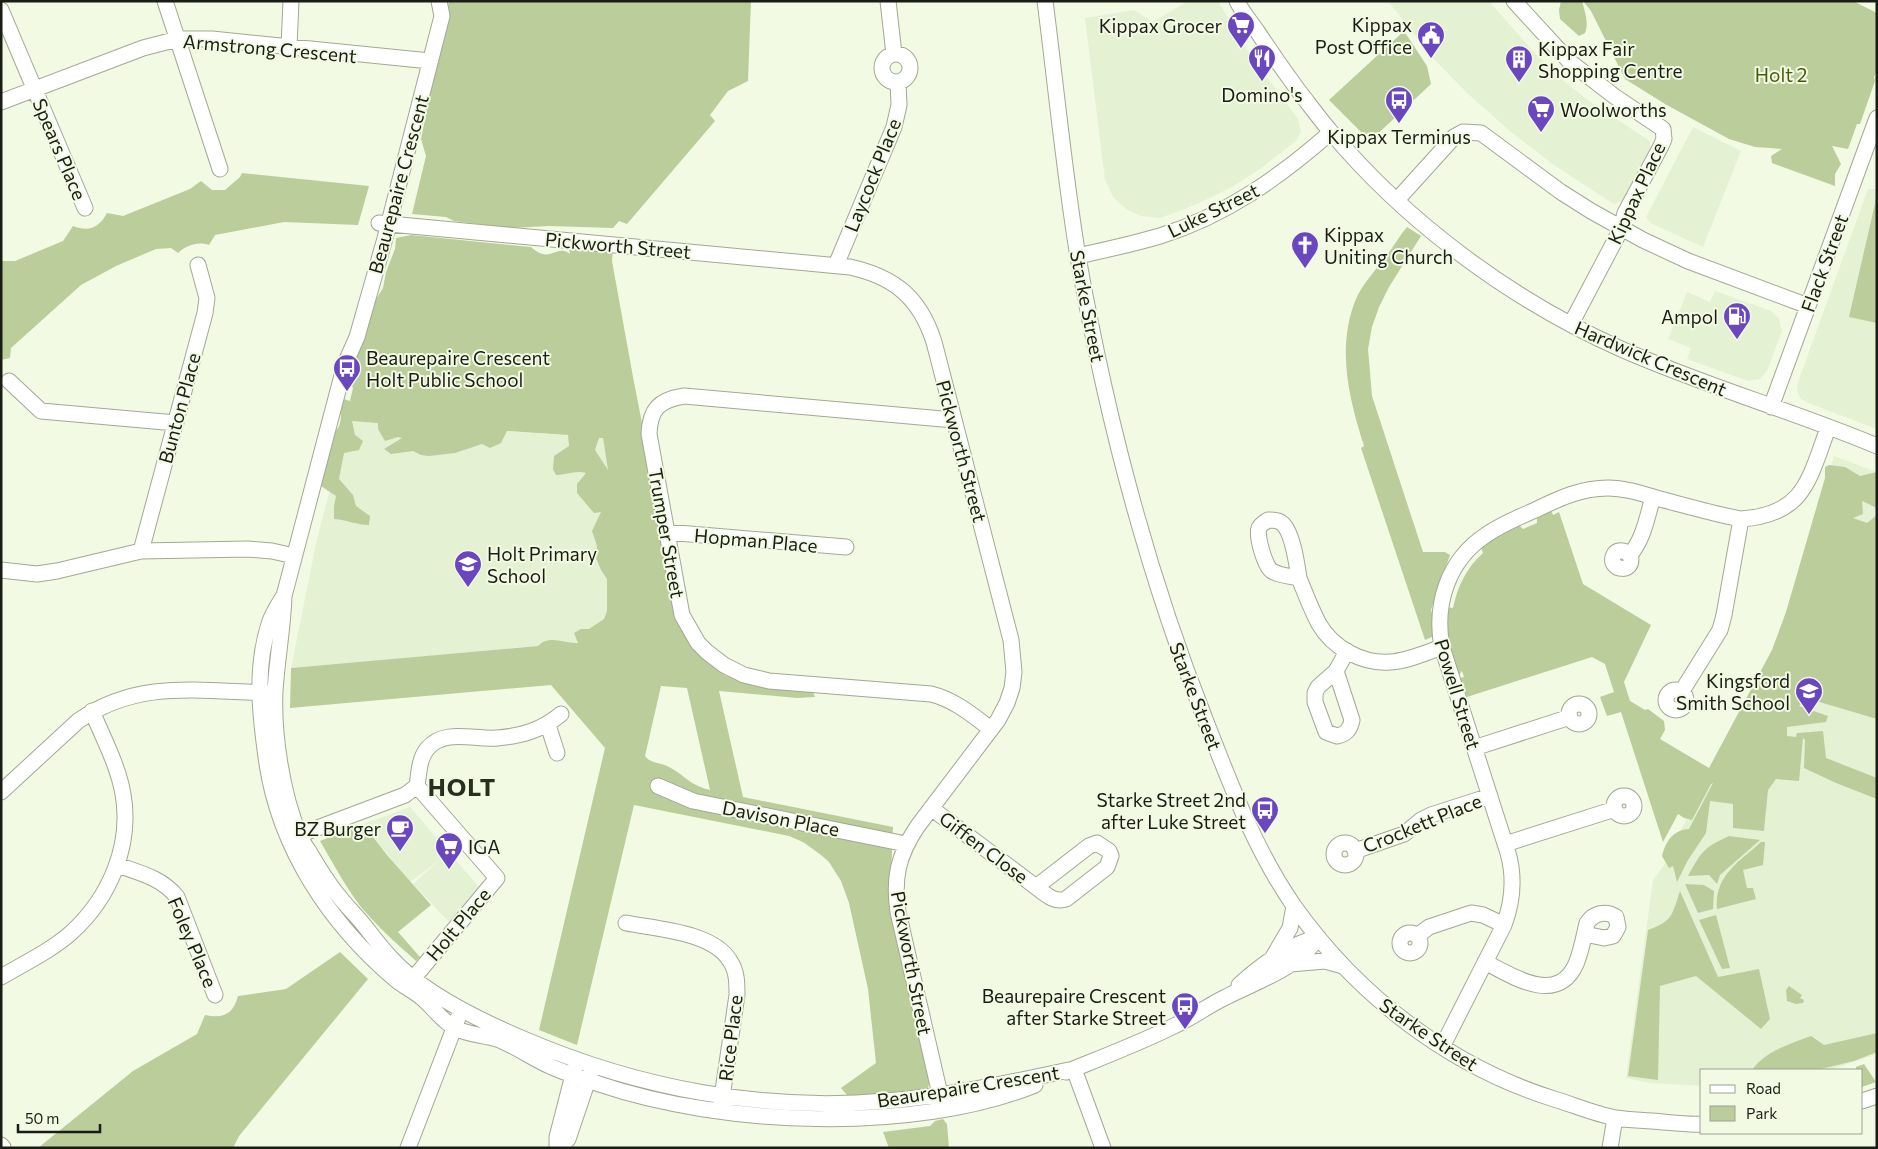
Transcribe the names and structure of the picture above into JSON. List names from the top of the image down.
{
  "streets": {
    "street": [
      "Armstrong Crescent",
      "Spears Place",
      "Laycock Place",
      "Beaurepaire Crescent",
      "Kippax Place",
      "Luke Street",
      "Pickworth Street",
      "Flack Street",
      "Starke Street",
      "Hardwick Crescent",
      "Bunton Place",
      "Trumper Street",
      "Hopman Place",
      "Powell Street",
      "Davison Place",
      "Crockett Place",
      "Giffen Close",
      "Holt Place",
      "Foley Place",
      "Rice Place"
    ]
  },
  "crossings": [
    ["Armstrong Crescent", "Spears Place"],
    ["Armstrong Crescent", "Beaurepaire Crescent"],
    ["Laycock Place", "Pickworth Street"],
    ["Beaurepaire Crescent", "Pickworth Street"],
    ["Beaurepaire Crescent", "Starke Street"],
    ["Beaurepaire Crescent", "Holt Place"],
    ["Beaurepaire Crescent", "Rice Place"],
    ["Kippax Place", "Hardwick Crescent"],
    ["Luke Street", "Starke Street"],
    ["Luke Street", "Hardwick Crescent"],
    ["Pickworth Street", "Trumper Street"],
    ["Pickworth Street", "Davison Place"],
    ["Pickworth Street", "Giffen Close"],
    ["Flack Street", "Hardwick Crescent"],
    ["Starke Street", "Powell Street"],
    ["Hardwick Crescent", "Powell Street"],
    ["Trumper Street", "Hopman Place"],
    ["Powell Street", "Crockett Place"]
  ],
  "districts": ["HOLT"],
  "parks": ["Holt 2"],
  "places": {
    "supermarket": ["Kippax Grocer", "Woolworths", "IGA"],
    "public building": ["Kippax Post Office"],
    "restaurant": ["Domino's"],
    "building": ["Kippax Fair Shopping Centre"],
    "bus stop": [
      "Kippax Terminus",
      "Beaurepaire Crescent Holt Public School",
      "Starke Street 2nd after Luke Street",
      "Beaurepaire Crescent after Starke Street"
    ],
    "church": ["Kippax Uniting Church"],
    "fuel station": ["Ampol"],
    "school or university": ["Holt Primary School", "Kingsford Smith School"],
    "cafe": ["BZ Burger"]
  },
  "legend": ["Road", "Park"],
  "scale_bar": "50 m"
}
